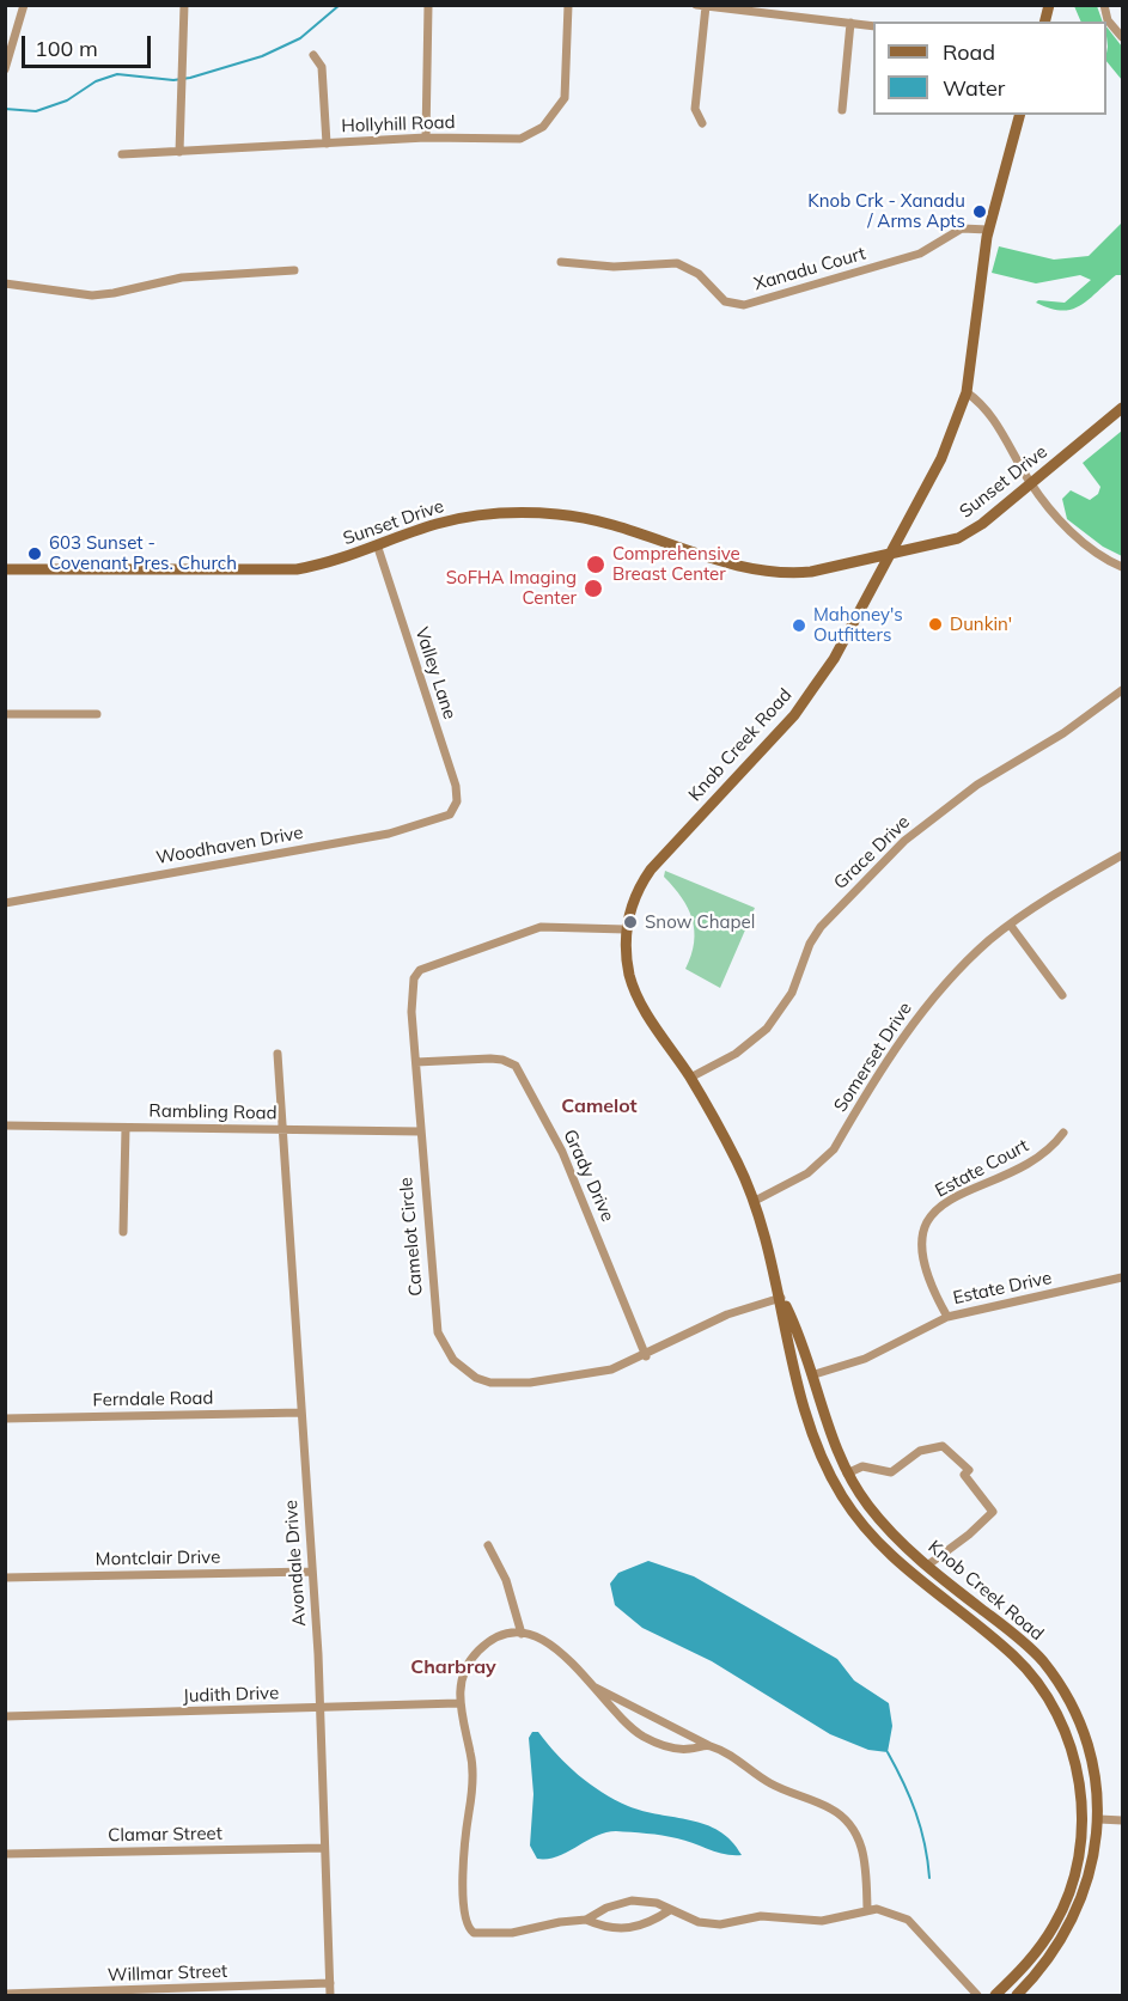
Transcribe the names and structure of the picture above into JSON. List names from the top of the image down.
{
  "streets": {
    "main road": ["Sunset Drive", "Knob Creek Road"],
    "street": [
      "Hollyhill Road",
      "Xanadu Court",
      "Valley Lane",
      "Woodhaven Drive",
      "Grace Drive",
      "Somerset Drive",
      "Rambling Road",
      "Estate Court",
      "Grady Drive",
      "Camelot Circle",
      "Estate Drive",
      "Ferndale Road",
      "Montclair Drive",
      "Avondale Drive",
      "Judith Drive",
      "Clamar Street",
      "Willmar Street"
    ]
  },
  "crossings": [
    ["Xanadu Court", "Knob Creek Road"],
    ["Sunset Drive", "Valley Lane"],
    ["Sunset Drive", "Knob Creek Road"],
    ["Valley Lane", "Woodhaven Drive"],
    ["Knob Creek Road", "Grace Drive"],
    ["Knob Creek Road", "Somerset Drive"],
    ["Knob Creek Road", "Camelot Circle"],
    ["Knob Creek Road", "Estate Drive"],
    ["Rambling Road", "Camelot Circle"],
    ["Rambling Road", "Avondale Drive"],
    ["Estate Court", "Estate Drive"],
    ["Grady Drive", "Camelot Circle"],
    ["Ferndale Road", "Avondale Drive"],
    ["Montclair Drive", "Avondale Drive"],
    ["Avondale Drive", "Judith Drive"],
    ["Avondale Drive", "Clamar Street"],
    ["Avondale Drive", "Willmar Street"]
  ],
  "districts": ["Camelot", "Charbray"],
  "places": [
    "Knob Crk - Xanadu / Arms Apts",
    "603 Sunset - Covenant Pres. Church",
    "Comprehensive Breast Center",
    "SoFHA Imaging Center",
    "Dunkin'",
    "Mahoney's Outfitters",
    "Snow Chapel"
  ],
  "legend": ["Road", "Water"],
  "scale_bar": "100 m"
}
